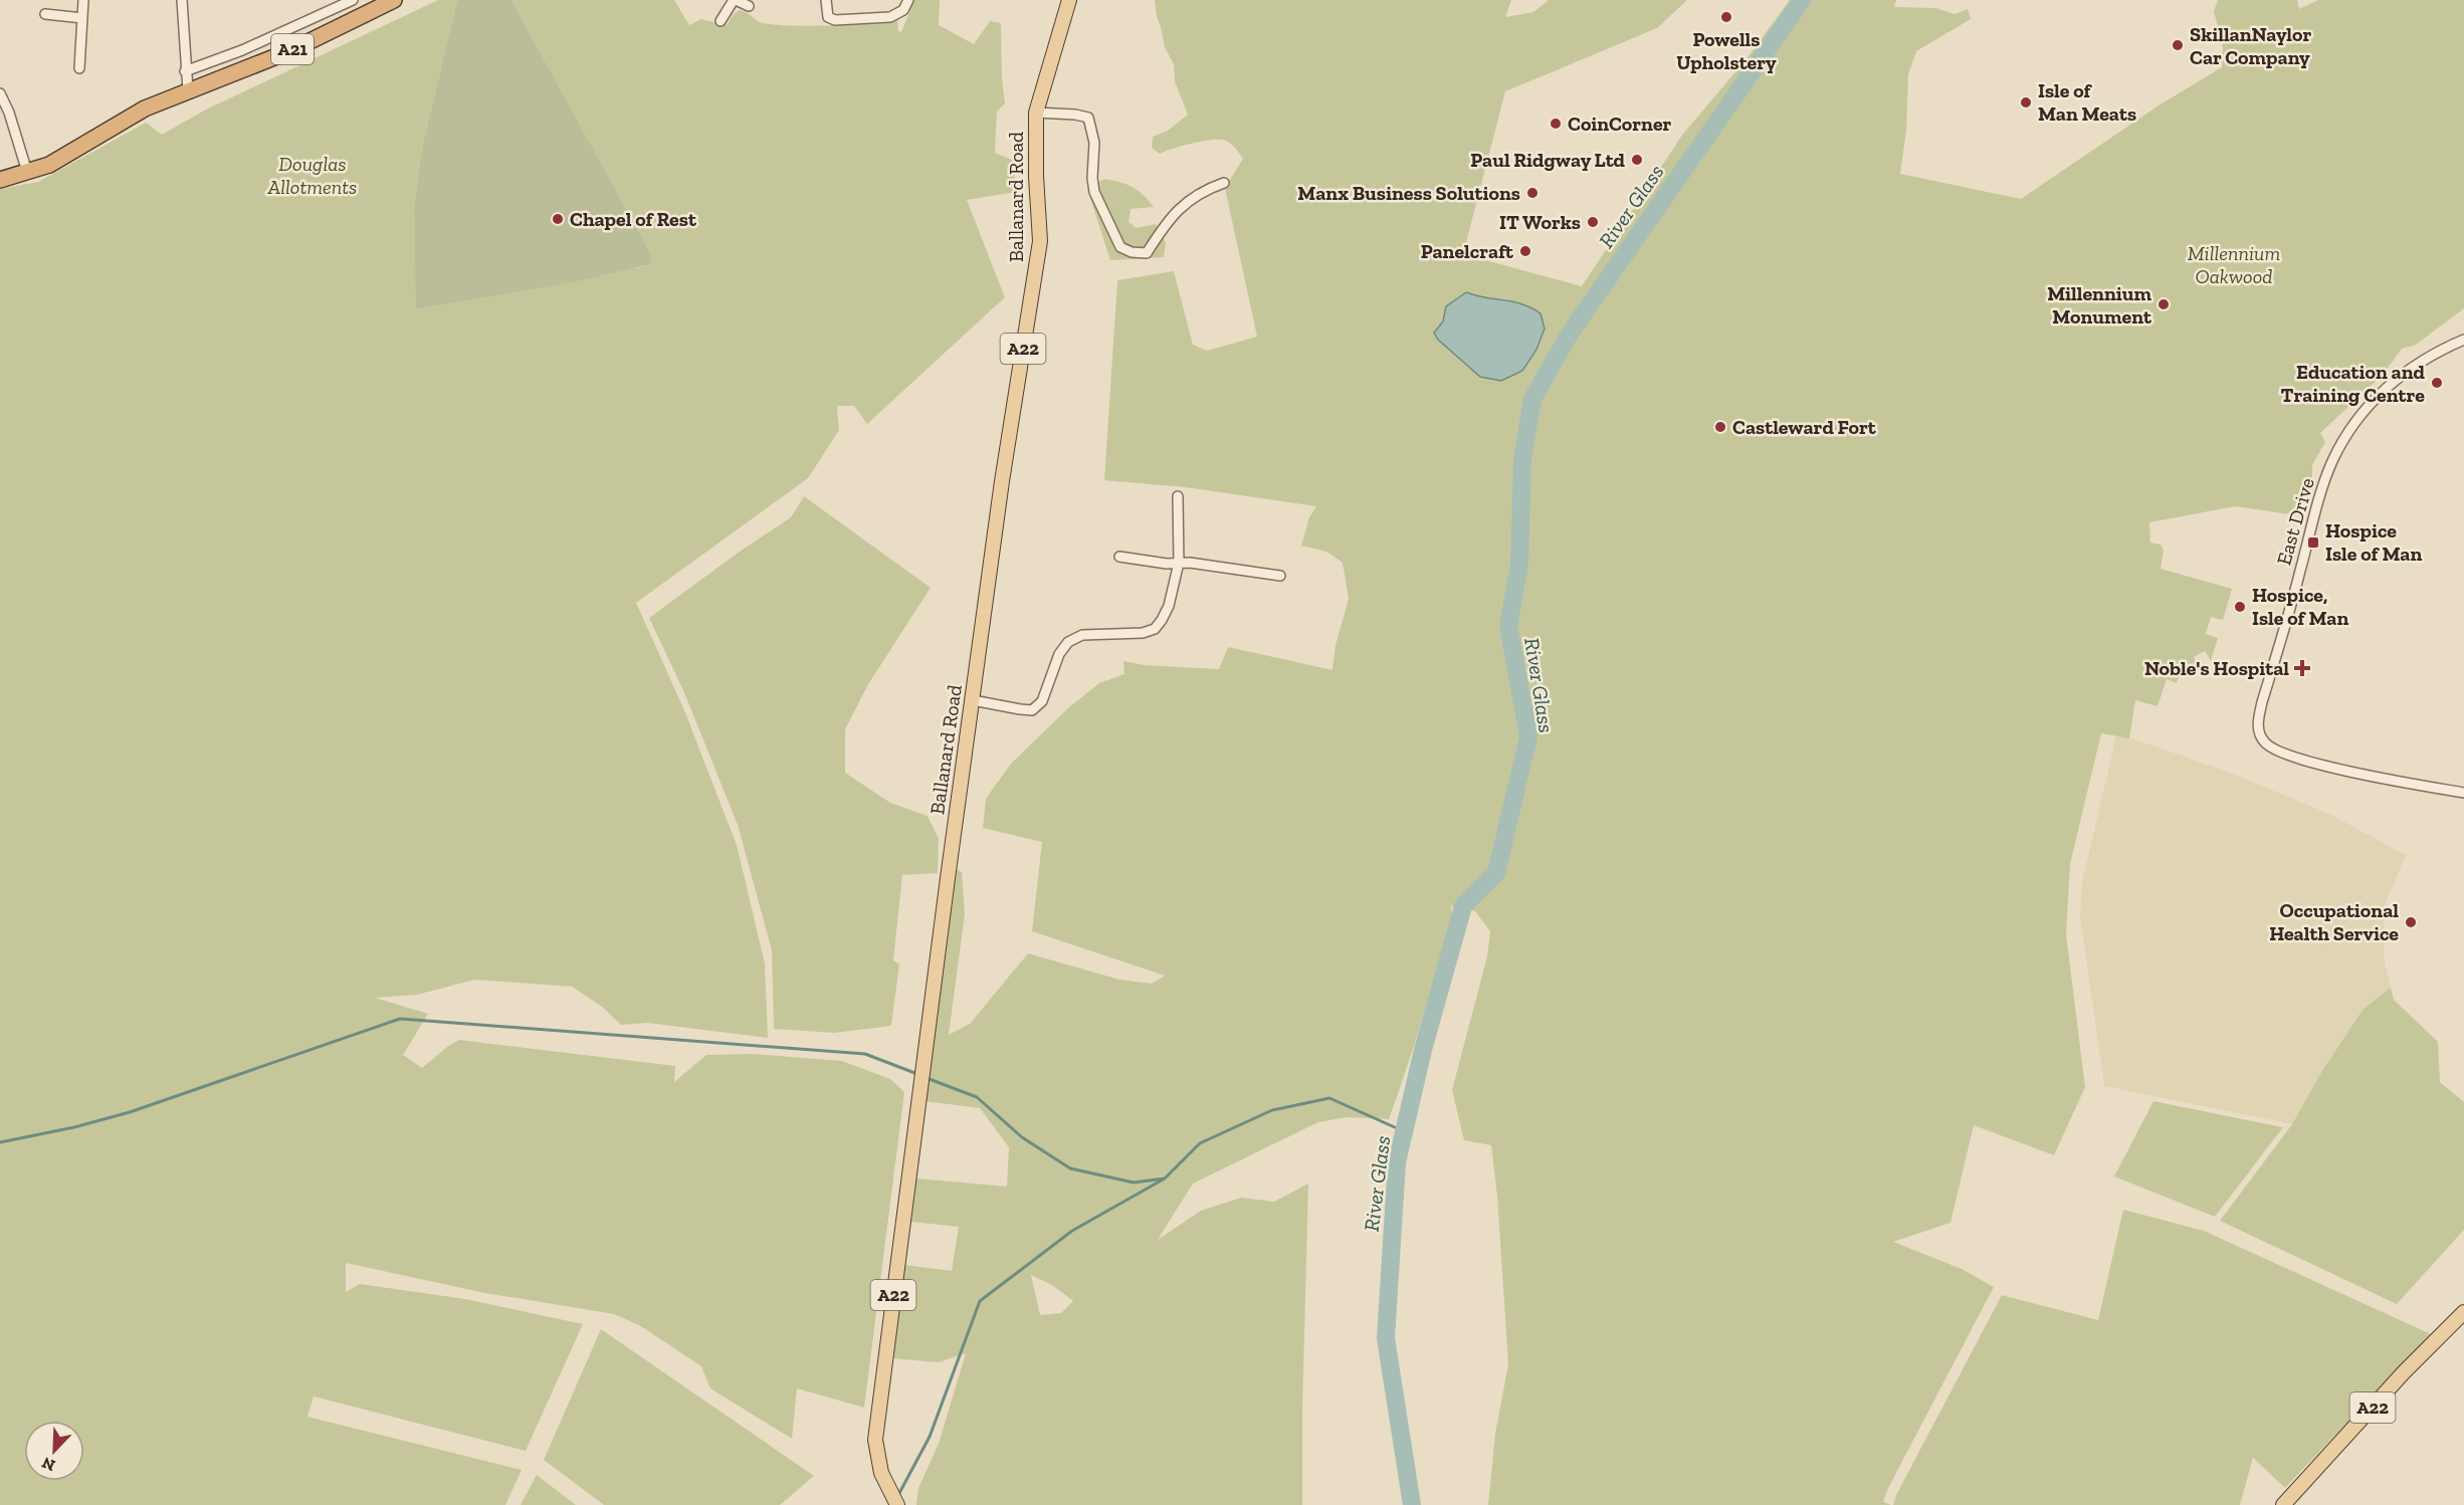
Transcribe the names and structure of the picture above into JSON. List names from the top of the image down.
{
  "streets": {
    "highway": ["A21"],
    "main road": ["Ballanard Road", "A22"],
    "street": ["East Drive"]
  },
  "water": ["River Glass"],
  "parks": ["Douglas Allotments", "Millennium Oakwood"],
  "places": {
    "other": [
      "Powells Upholstery",
      "SkillanNaylor Car Company",
      "Isle of Man Meats",
      "CoinCorner",
      "Paul Ridgway Ltd",
      "Manx Business Solutions",
      "Chapel of Rest",
      "IT Works",
      "Panelcraft",
      "Millennium Monument",
      "Education and Training Centre",
      "Castleward Fort",
      "Hospice, Isle of Man",
      "Occupational Health Service"
    ],
    "transit": ["Hospice Isle of Man"],
    "health": ["Noble's Hospital"]
  },
  "north": "bottom left"
}
